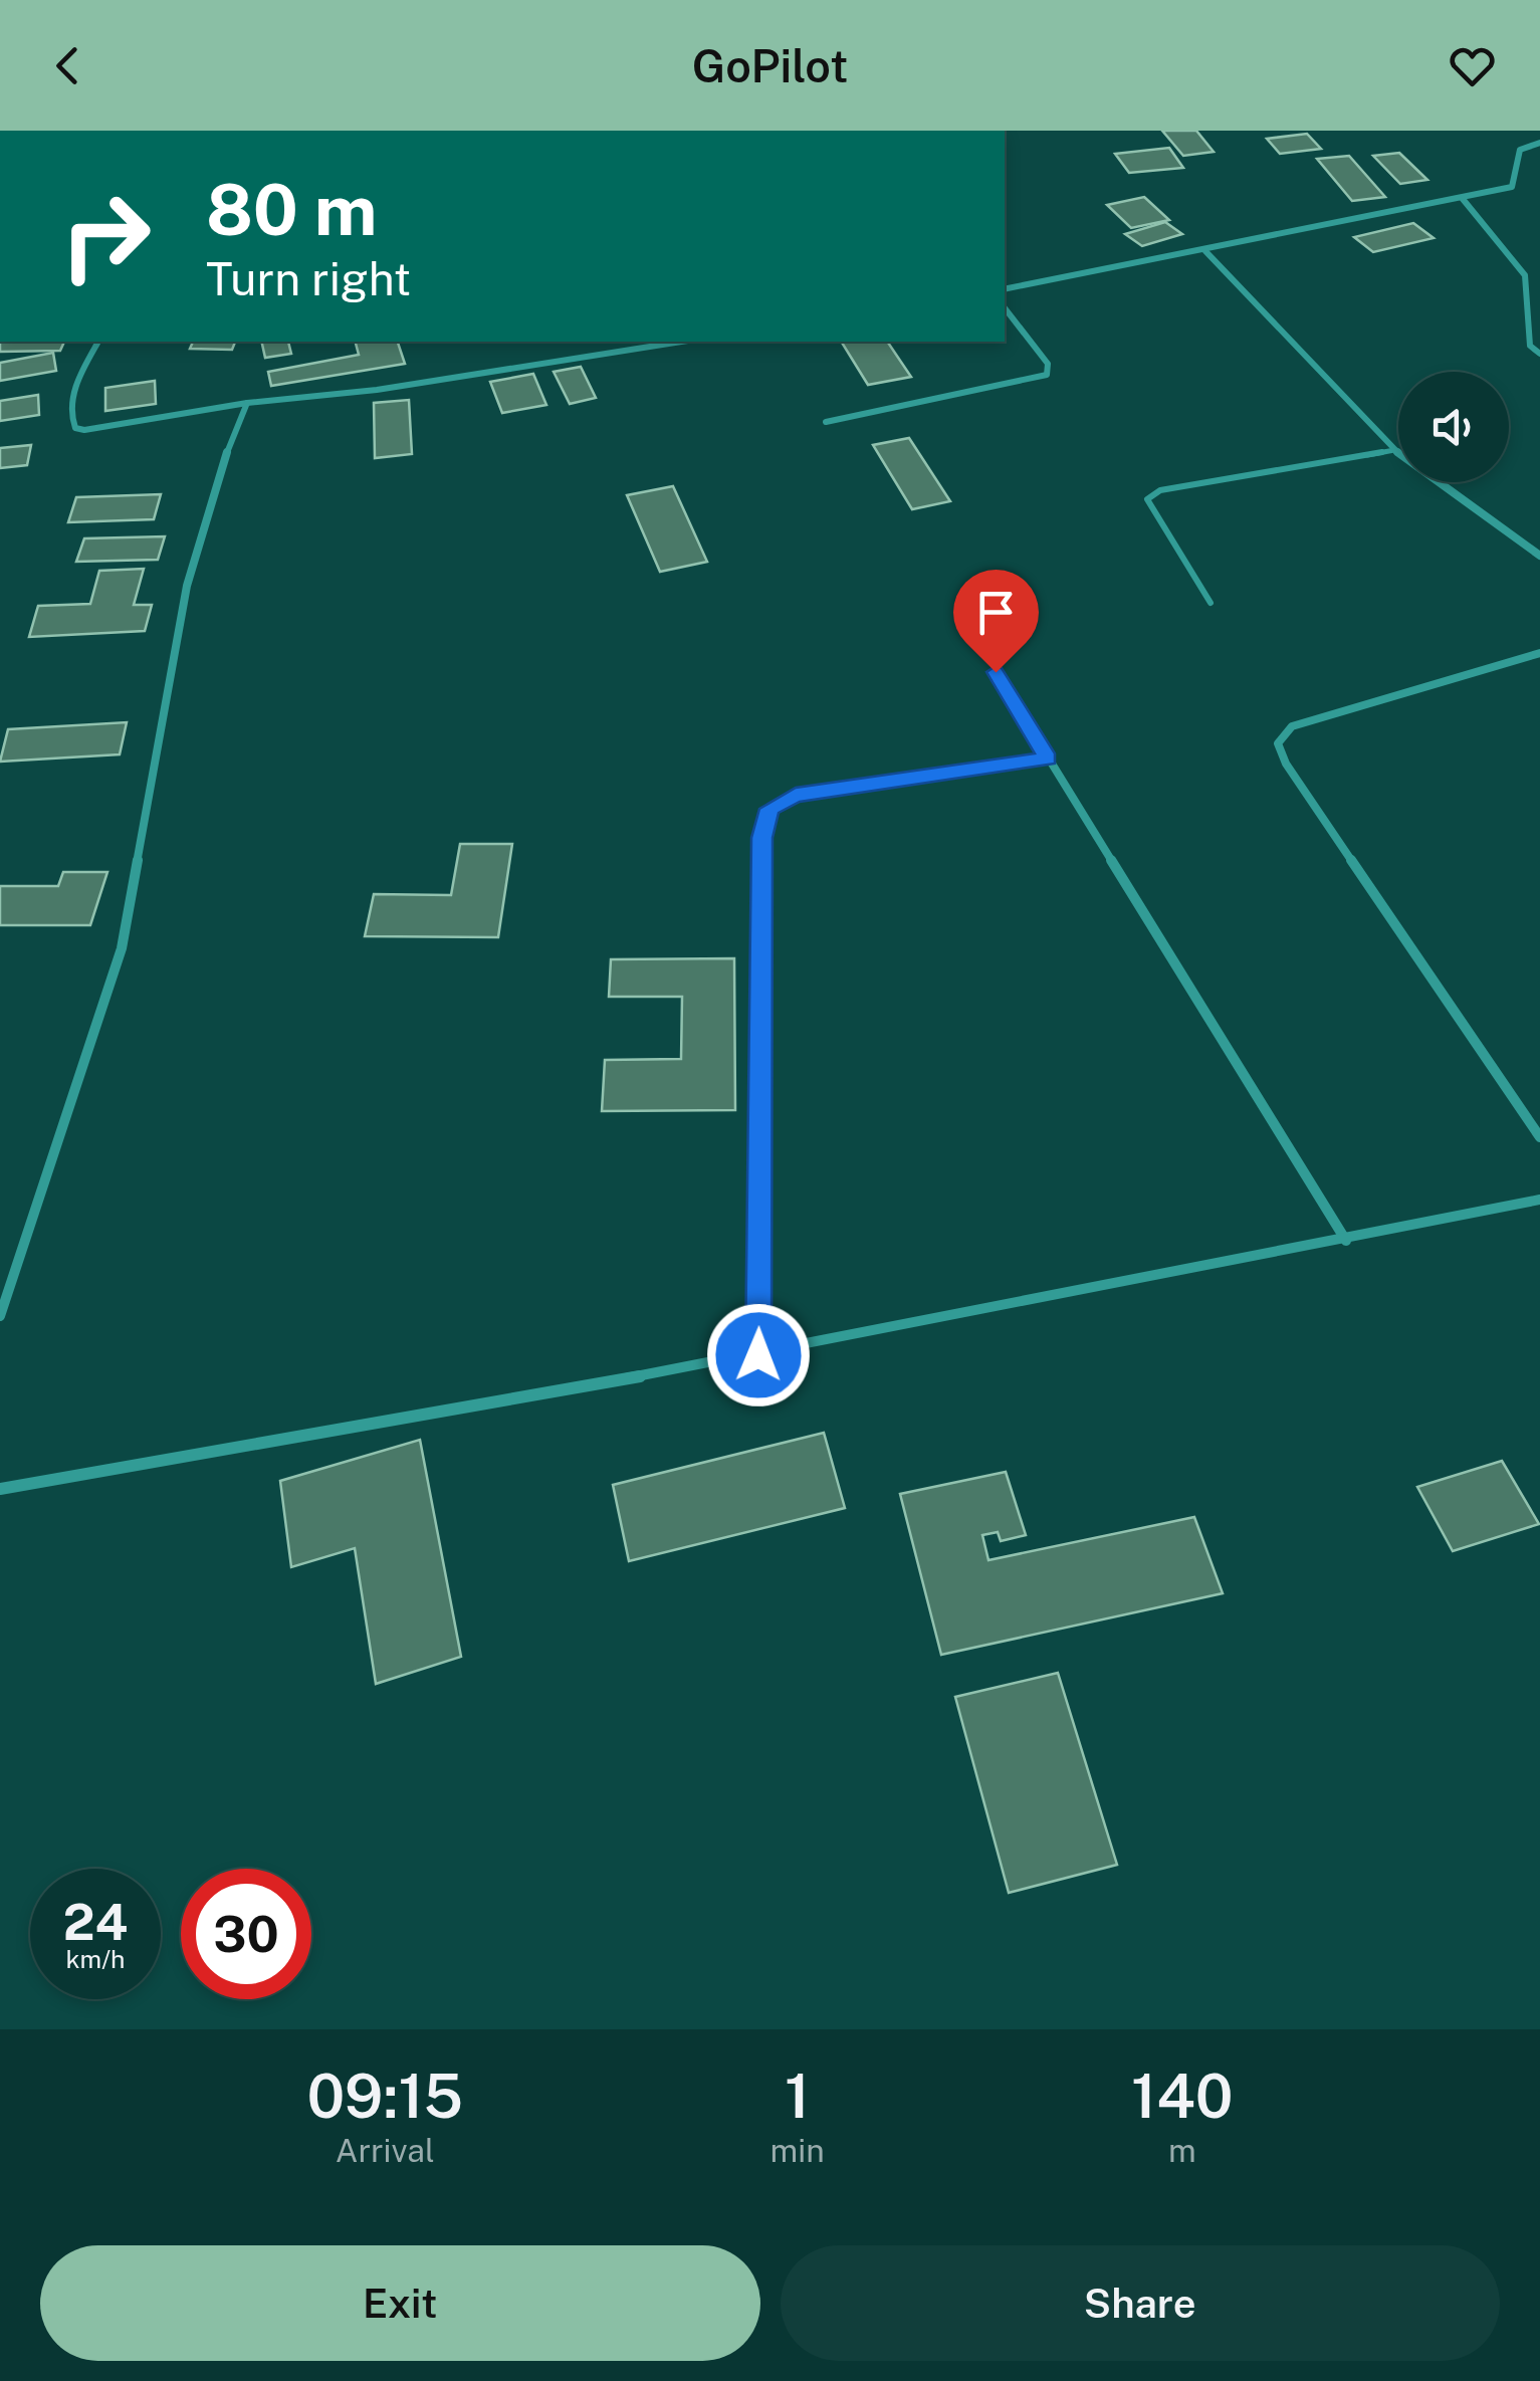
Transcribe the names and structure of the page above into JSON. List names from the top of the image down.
{
  "page": {
    "header": "GoPilot",
    "turn": ["80 m", "Turn right"],
    "speed": "24 km/h",
    "limit": "30",
    "eta": [
      "09:15",
      "Arrival",
      "1",
      "min",
      "140",
      "m"
    ],
    "buttons": ["Exit", "Share"]
  }
}
